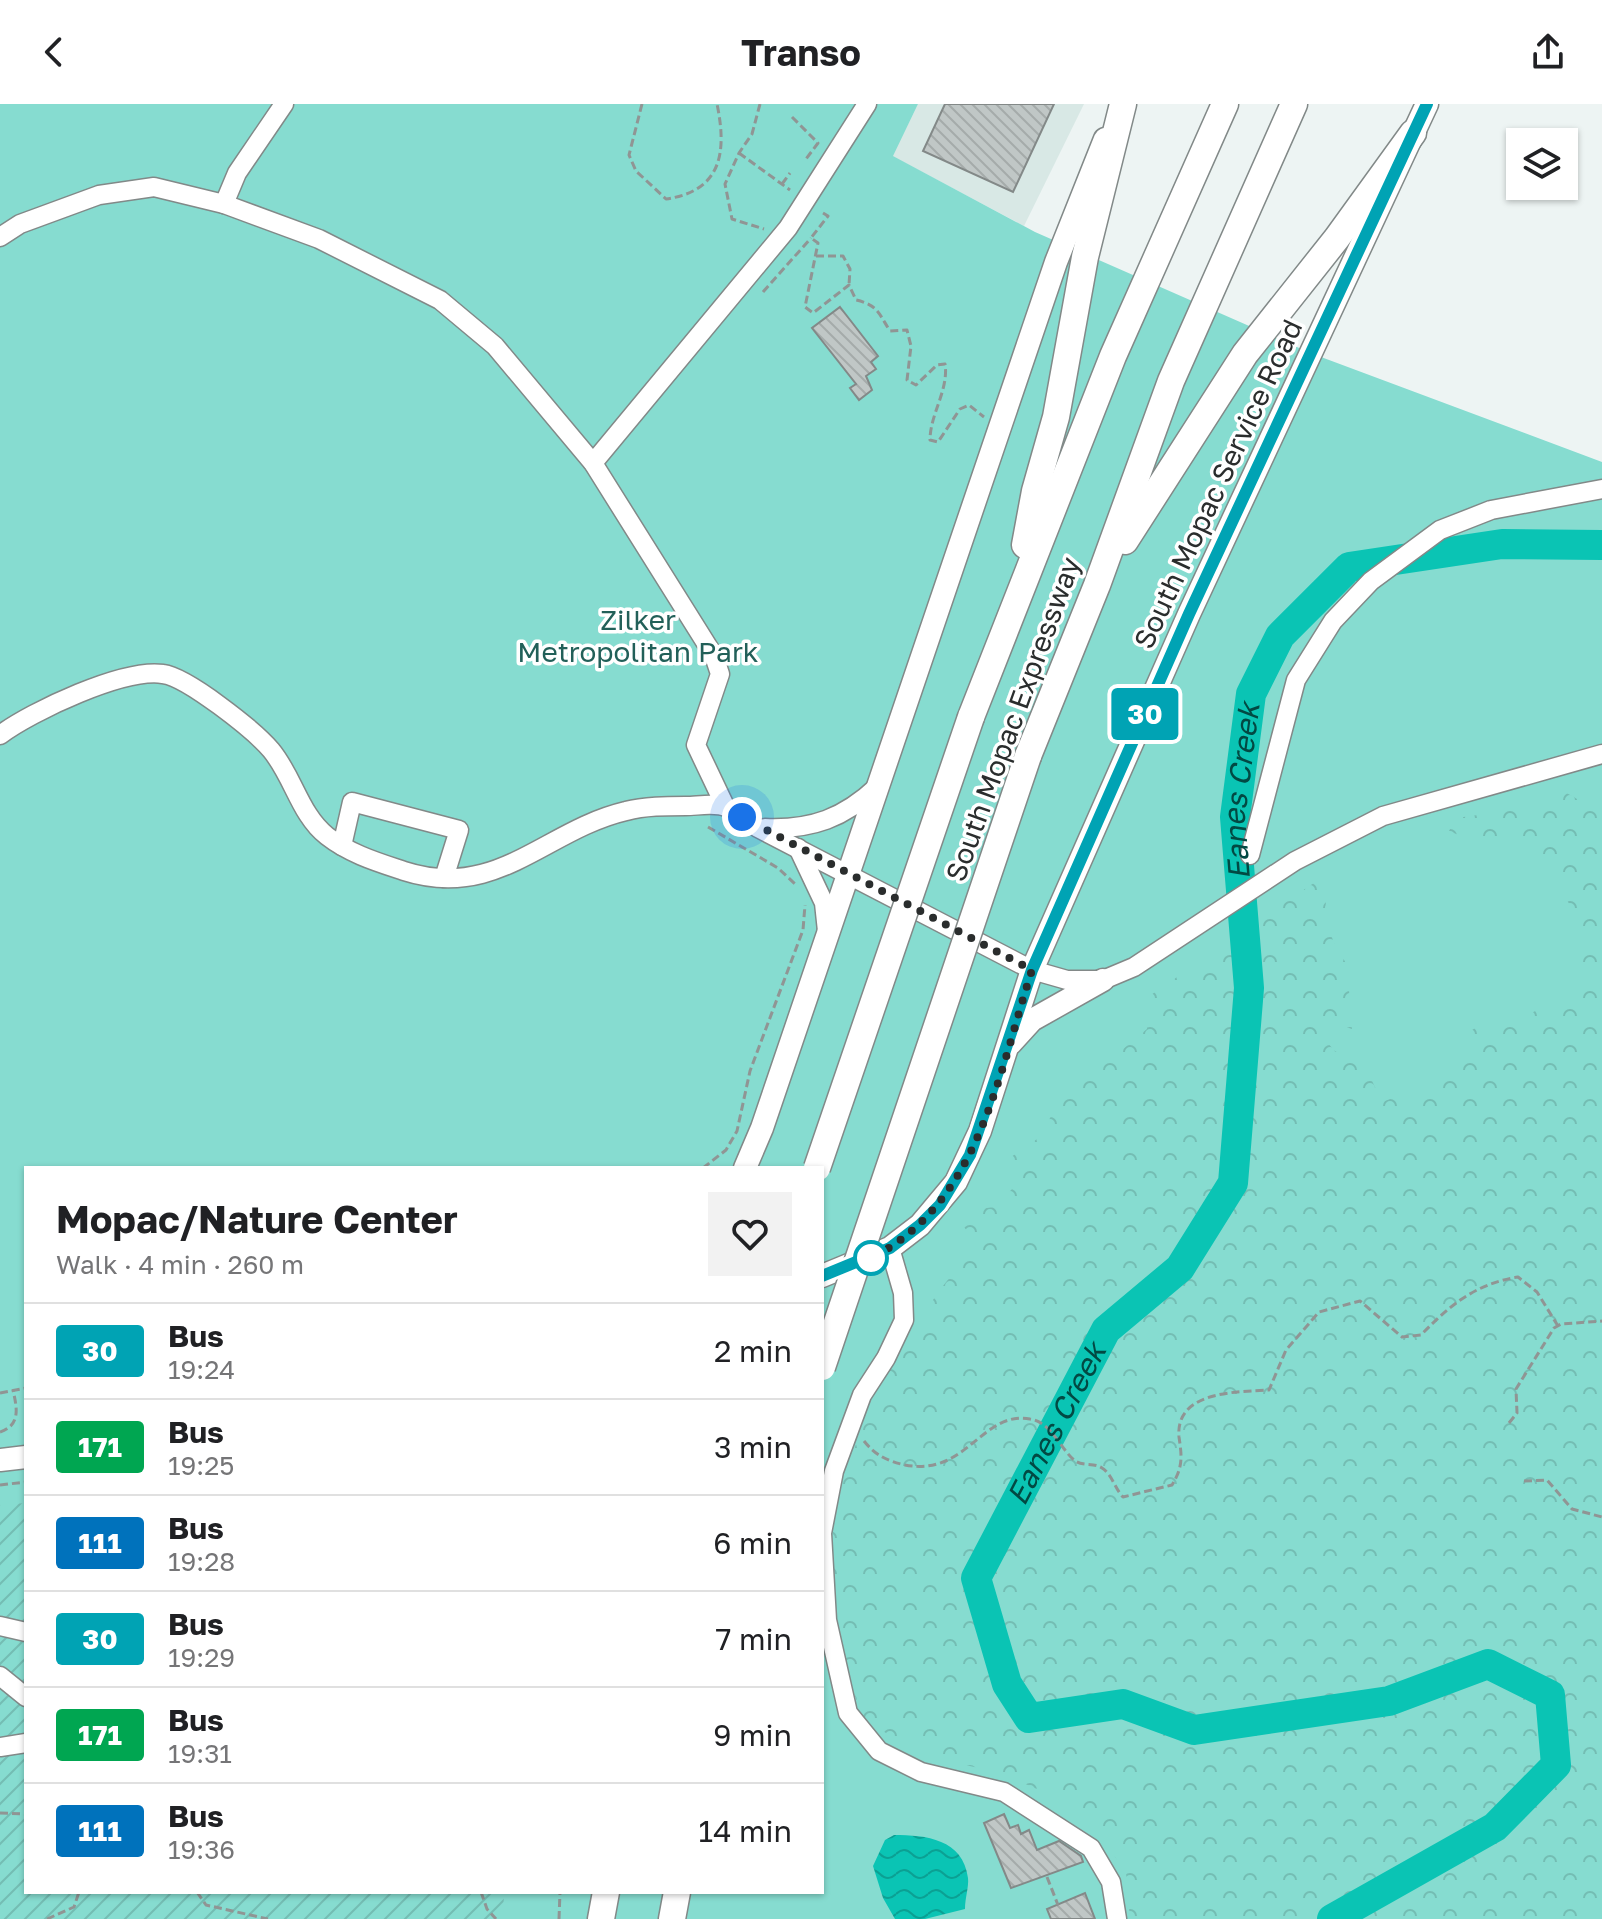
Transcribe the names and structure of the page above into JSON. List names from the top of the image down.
{
  "streets": {
    "highway": ["South Mopac Expressway"],
    "main road": ["South Mopac Service Road"]
  },
  "water": ["Eanes Creek"],
  "parks": ["Zilker Metropolitan Park"],
  "lines": ["bus line 30"],
  "page": {
    "header": "Transo",
    "on_map": "30",
    "heading": ["Mopac/Nature Center", "Walk · 4 min · 260 m"],
    "list": [
      {
        "mark": "30",
        "name": "Bus",
        "note": "19:24",
        "value": "2 min"
      },
      {
        "mark": "171",
        "name": "Bus",
        "note": "19:25",
        "value": "3 min"
      },
      {
        "mark": "111",
        "name": "Bus",
        "note": "19:28",
        "value": "6 min"
      },
      {
        "mark": "30",
        "name": "Bus",
        "note": "19:29",
        "value": "7 min"
      },
      {
        "mark": "171",
        "name": "Bus",
        "note": "19:31",
        "value": "9 min"
      },
      {
        "mark": "111",
        "name": "Bus",
        "note": "19:36",
        "value": "14 min"
      }
    ]
  }
}
